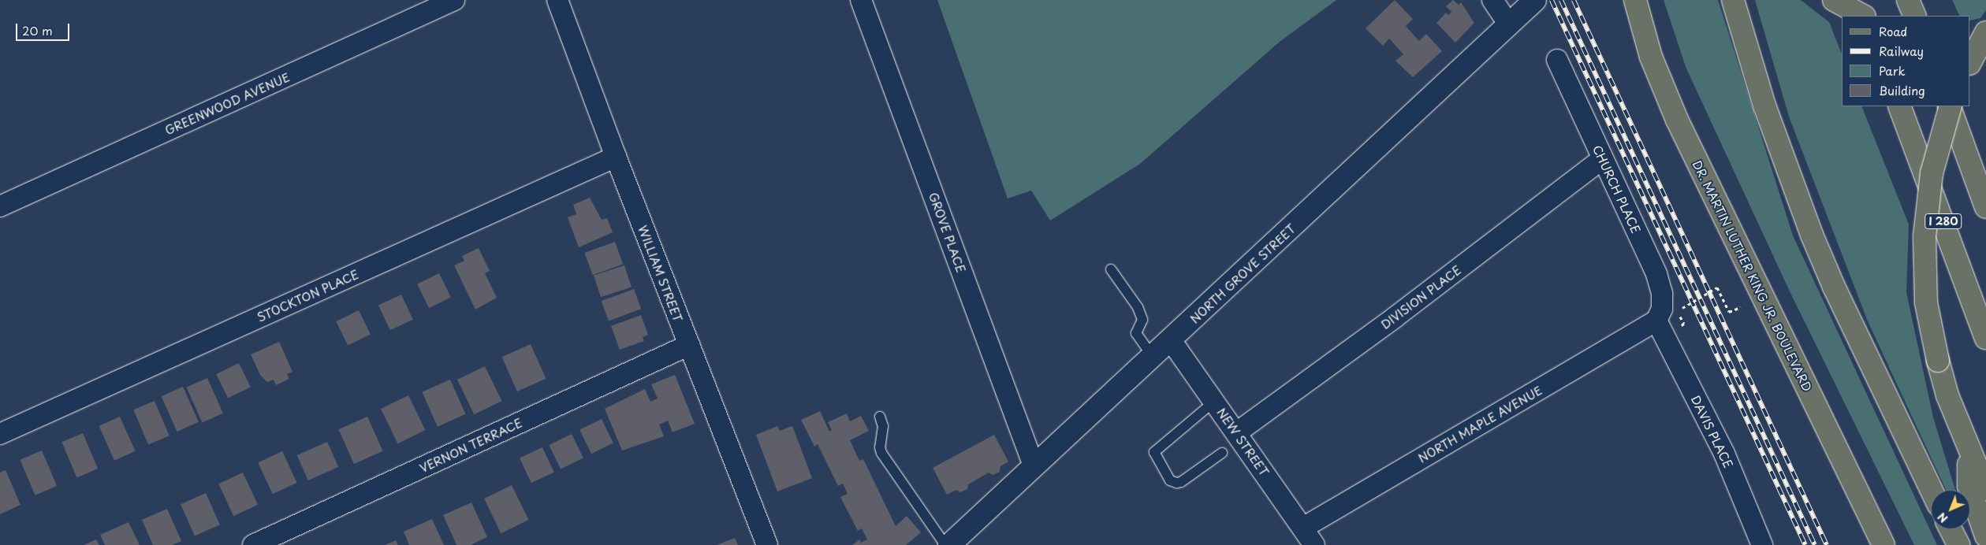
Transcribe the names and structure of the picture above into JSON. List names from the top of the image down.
{
  "streets": {
    "main road": ["I 280", "NORTH GROVE STREET", "DR. MARTIN LUTHER KING JR. BOULEVARD"],
    "street": [
      "GREENWOOD AVENUE",
      "CHURCH PLACE",
      "GROVE PLACE",
      "WILLIAM STREET",
      "STOCKTON PLACE",
      "DIVISION PLACE",
      "NORTH MAPLE AVENUE",
      "DAVIS PLACE",
      "NEW STREET",
      "VERNON TERRACE"
    ]
  },
  "crossings": [
    ["CHURCH PLACE", "DIVISION PLACE"],
    ["CHURCH PLACE", "NORTH MAPLE AVENUE"],
    ["CHURCH PLACE", "DAVIS PLACE"],
    ["GROVE PLACE", "NORTH GROVE STREET"],
    ["WILLIAM STREET", "STOCKTON PLACE"],
    ["WILLIAM STREET", "VERNON TERRACE"],
    ["NORTH GROVE STREET", "NEW STREET"],
    ["DIVISION PLACE", "NEW STREET"],
    ["NORTH MAPLE AVENUE", "DAVIS PLACE"],
    ["NORTH MAPLE AVENUE", "NEW STREET"]
  ],
  "legend": [
    "Road",
    "Railway",
    "Park",
    "Building"
  ],
  "scale_bar": "20 m",
  "north": "bottom left"
}
